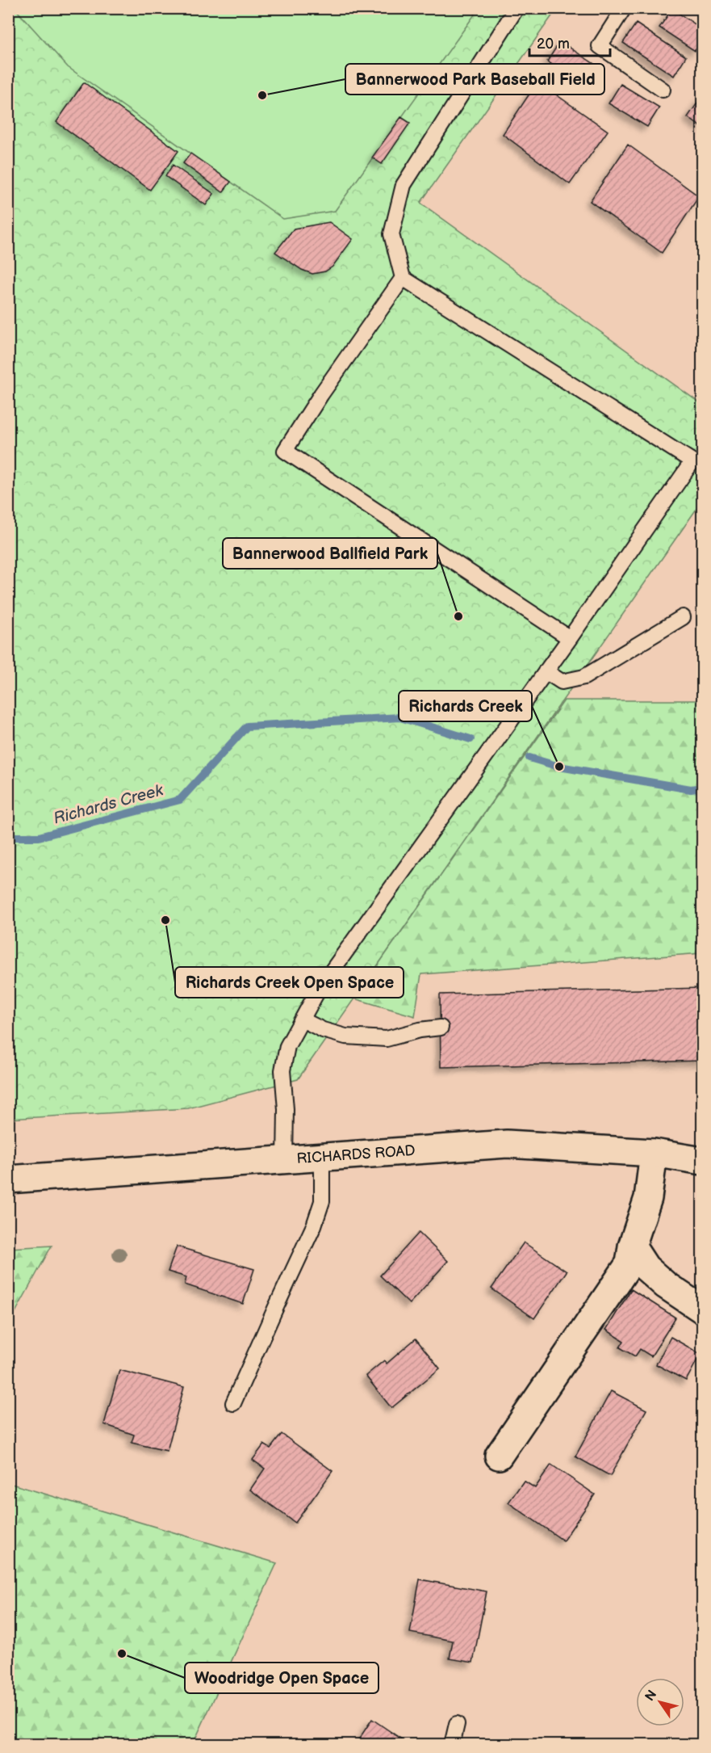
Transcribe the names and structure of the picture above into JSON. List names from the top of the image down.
{
  "streets": {
    "main road": ["RICHARDS ROAD"]
  },
  "water": ["Richards Creek"],
  "places": [
    "Bannerwood Park Baseball Field",
    "Bannerwood Ballfield Park",
    "Richards Creek",
    "Richards Creek Open Space",
    "Woodridge Open Space"
  ],
  "scale_bar": "20 m",
  "north": "top left"
}
